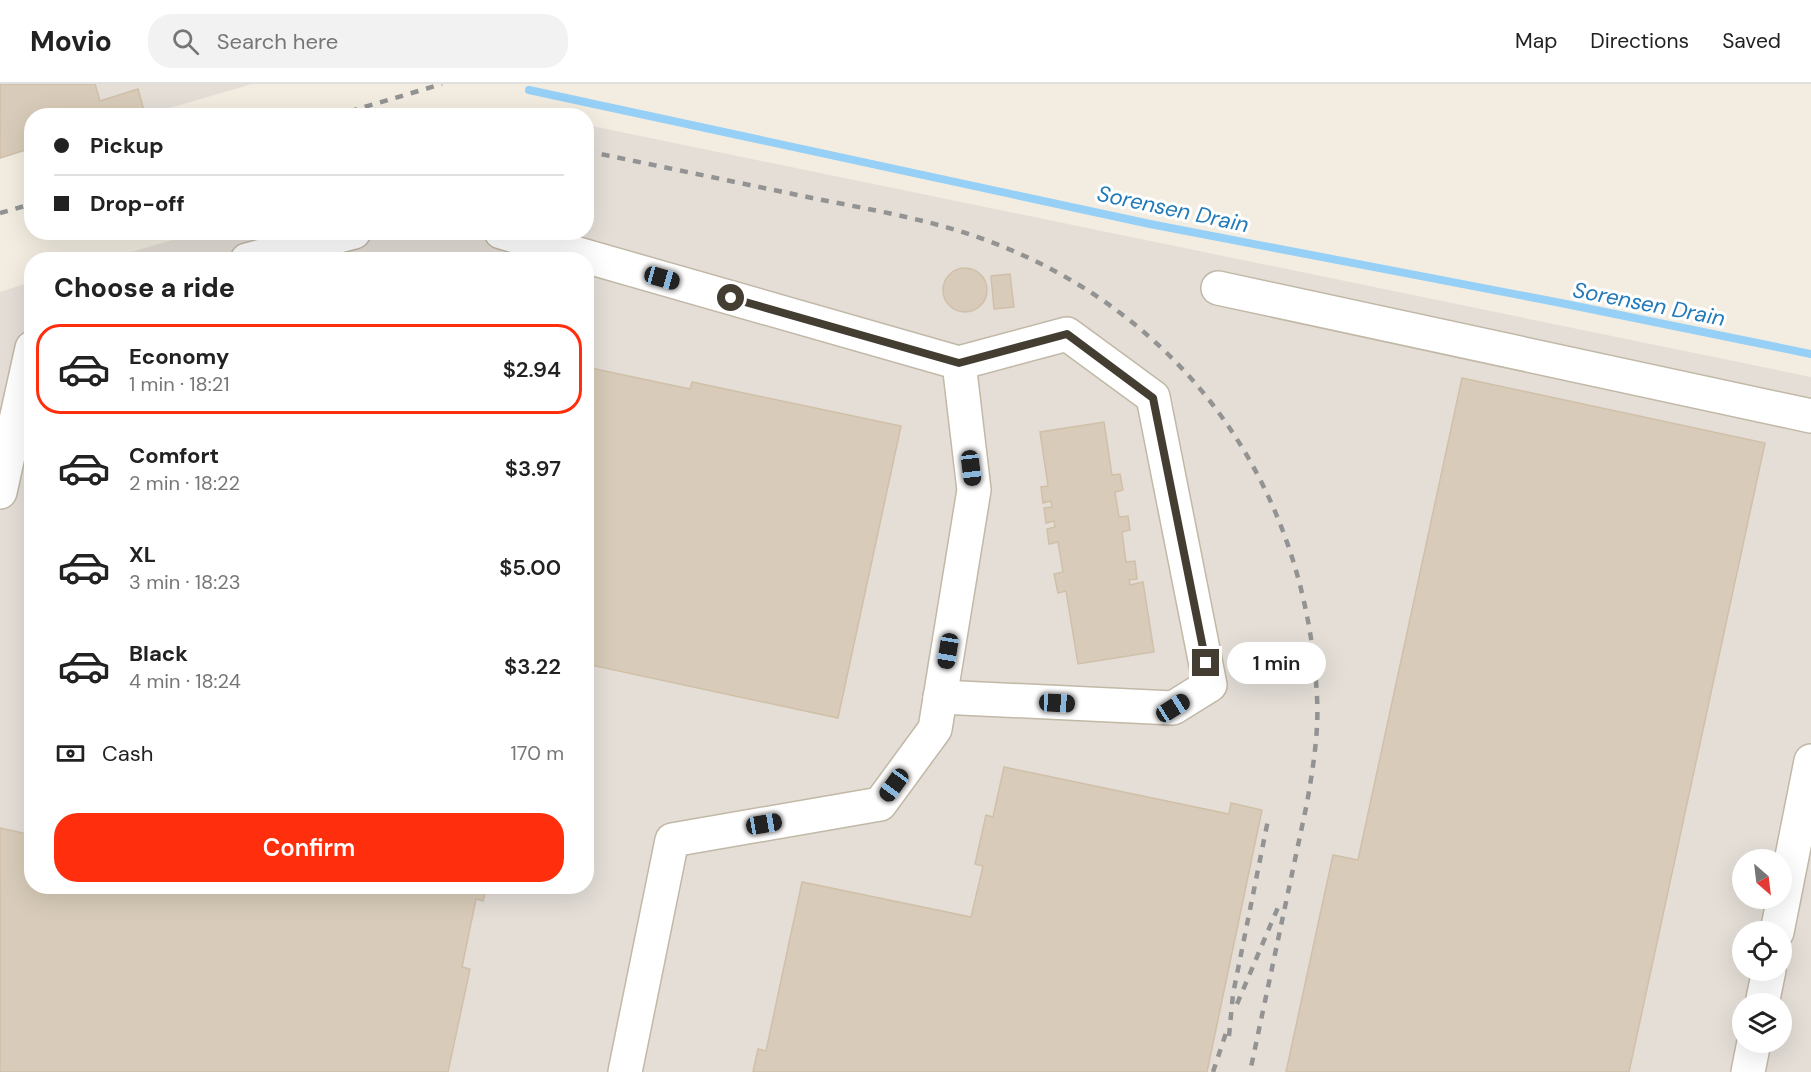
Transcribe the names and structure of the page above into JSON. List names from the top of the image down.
{
  "water": ["Sorensen Drain"],
  "north": "bottom right",
  "page": {
    "header": "Movio",
    "search": "Search here",
    "nav": ["Map", "Directions", "Saved"],
    "banner": ["Pickup", "Drop-off"],
    "heading": "Choose a ride",
    "list": [
      {
        "name": "Economy",
        "note": "1 min · 18:21",
        "value": "$2.94"
      },
      {
        "name": "Comfort",
        "note": "2 min · 18:22",
        "value": "$3.97"
      },
      {
        "name": "XL",
        "note": "3 min · 18:23",
        "value": "$5.00"
      },
      {
        "name": "Black",
        "note": "4 min · 18:24",
        "value": "$3.22"
      }
    ],
    "bubble": "1 min",
    "pay": ["Cash", "170 m"],
    "buttons": "Confirm"
  }
}
